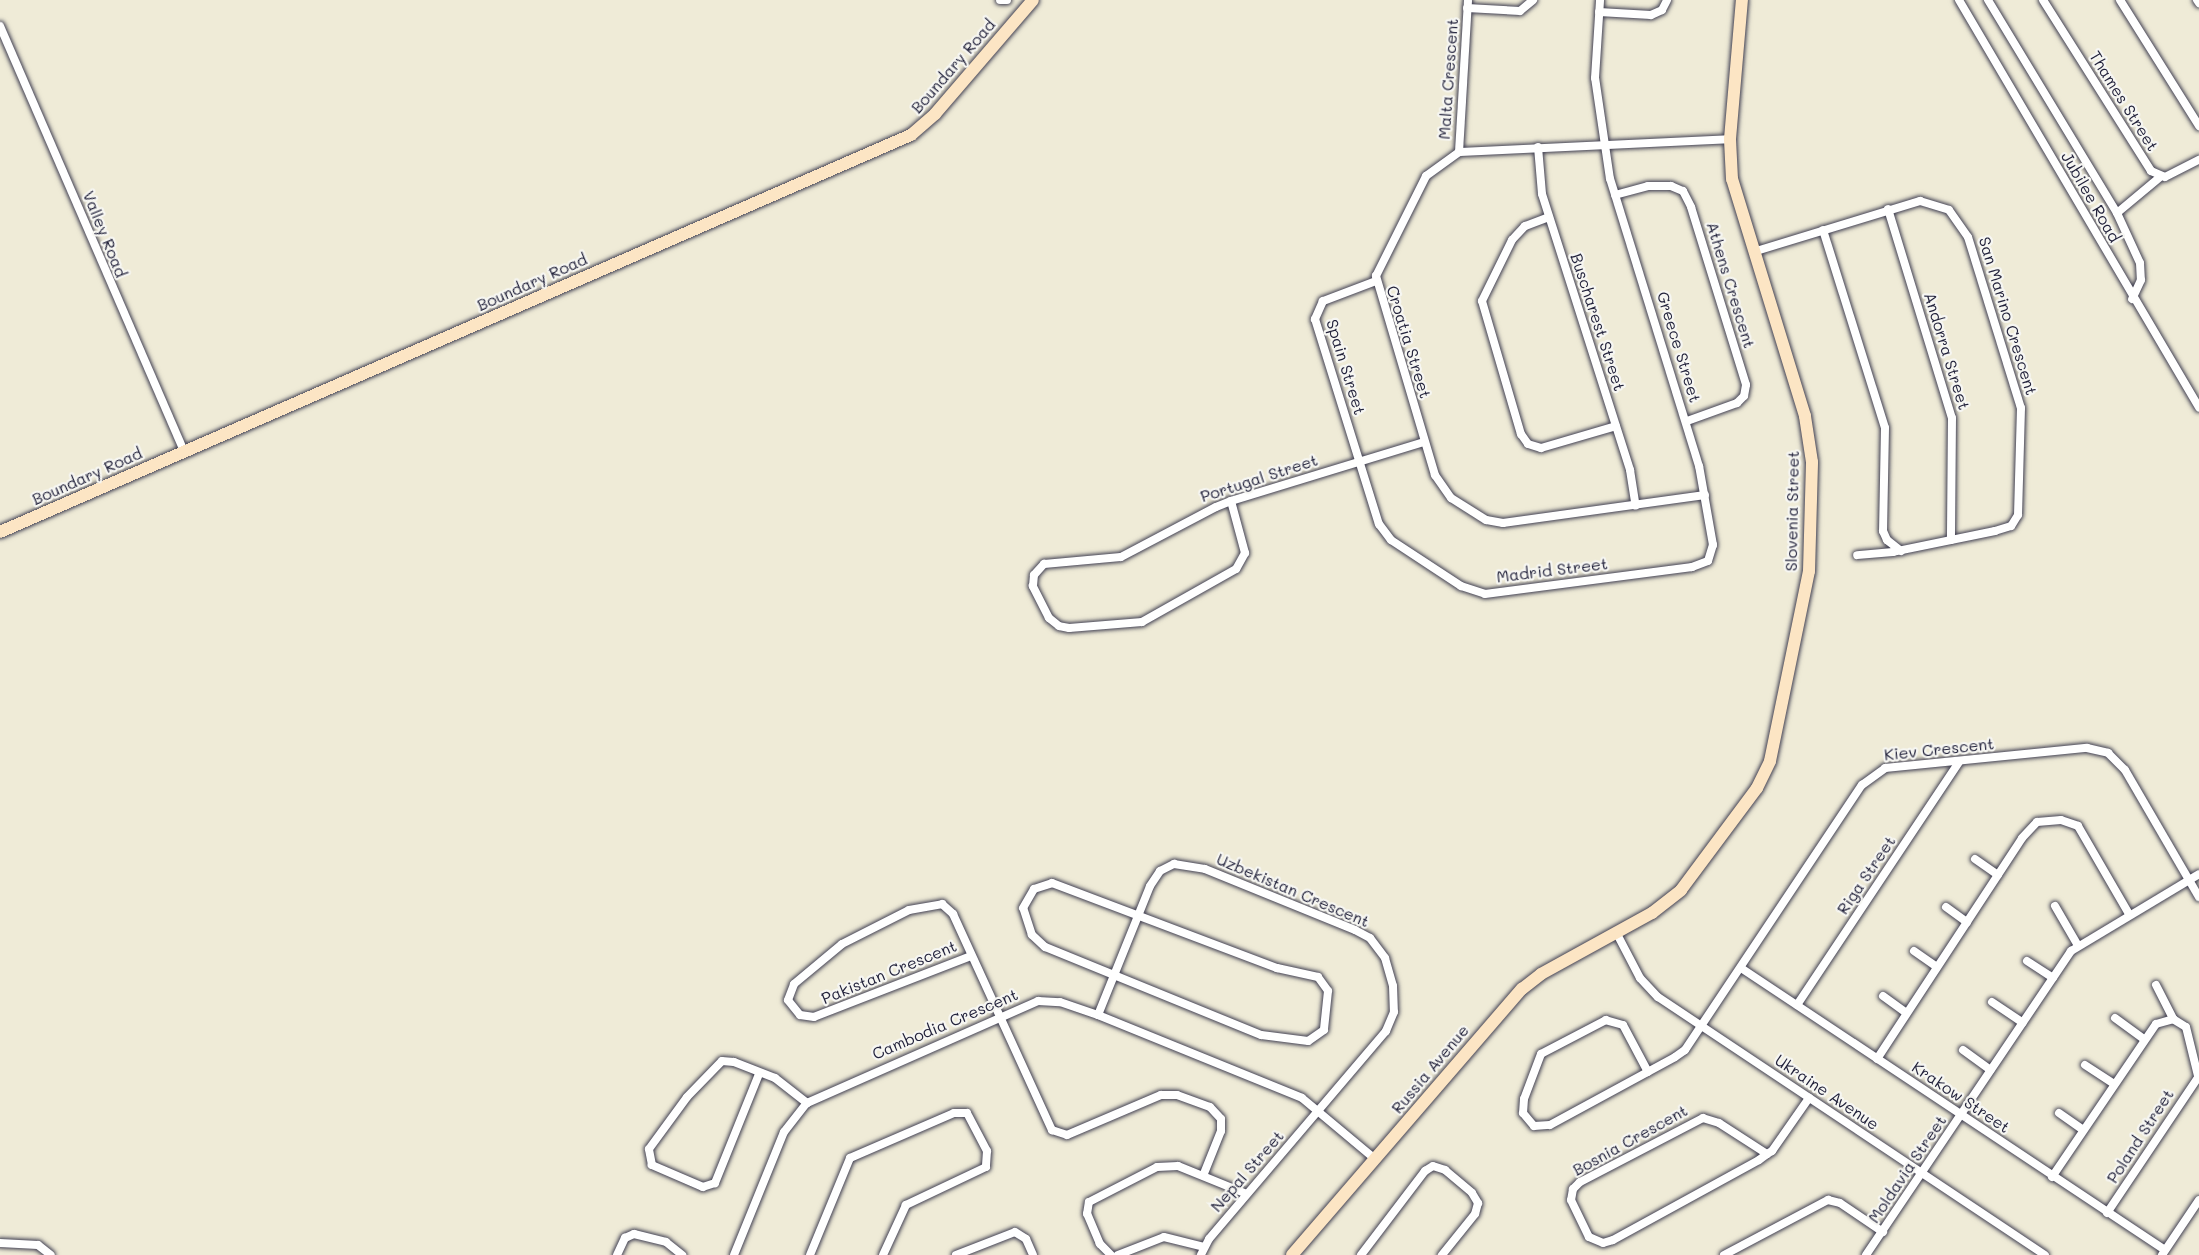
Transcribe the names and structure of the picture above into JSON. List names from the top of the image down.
{
  "streets": {
    "street": [
      "Boundary Road",
      "Malta Crescent",
      "Thames Street",
      "Jubilee Road",
      "Valley Road",
      "Athens Crescent",
      "San Marino Crescent",
      "Buscharest Street",
      "Croatia Street",
      "Greece Street",
      "Andorra Street",
      "Spain Street",
      "Portugal Street",
      "Slovenia Street",
      "Madrid Street",
      "Kiev Crescent",
      "Riga Street",
      "Uzbekistan Crescent",
      "Pakistan Crescent",
      "Cambodia Crescent",
      "Russia Avenue",
      "Ukraine Avenue",
      "Krakow Street",
      "Poland Street",
      "Bosnia Crescent",
      "Moldavia Street",
      "Nepal Street"
    ]
  },
  "crossings": [
    ["Boundary Road", "Valley Road"],
    ["Malta Crescent", "Croatia Street"],
    ["Athens Crescent", "Greece Street"],
    ["San Marino Crescent", "Andorra Street"],
    ["San Marino Crescent", "Slovenia Street"],
    ["Buscharest Street", "Croatia Street"],
    ["Croatia Street", "Greece Street"],
    ["Croatia Street", "Spain Street"],
    ["Croatia Street", "Portugal Street"],
    ["Greece Street", "Madrid Street"],
    ["Spain Street", "Portugal Street"],
    ["Spain Street", "Madrid Street"],
    ["Portugal Street", "Madrid Street"],
    ["Slovenia Street", "Russia Avenue"],
    ["Slovenia Street", "Ukraine Avenue"],
    ["Kiev Crescent", "Riga Street"],
    ["Kiev Crescent", "Ukraine Avenue"],
    ["Kiev Crescent", "Krakow Street"],
    ["Kiev Crescent", "Moldavia Street"],
    ["Riga Street", "Krakow Street"],
    ["Uzbekistan Crescent", "Cambodia Crescent"],
    ["Uzbekistan Crescent", "Nepal Street"],
    ["Pakistan Crescent", "Cambodia Crescent"],
    ["Cambodia Crescent", "Russia Avenue"],
    ["Cambodia Crescent", "Nepal Street"],
    ["Russia Avenue", "Ukraine Avenue"],
    ["Ukraine Avenue", "Bosnia Crescent"],
    ["Ukraine Avenue", "Moldavia Street"],
    ["Krakow Street", "Poland Street"],
    ["Krakow Street", "Moldavia Street"]
  ]
}
